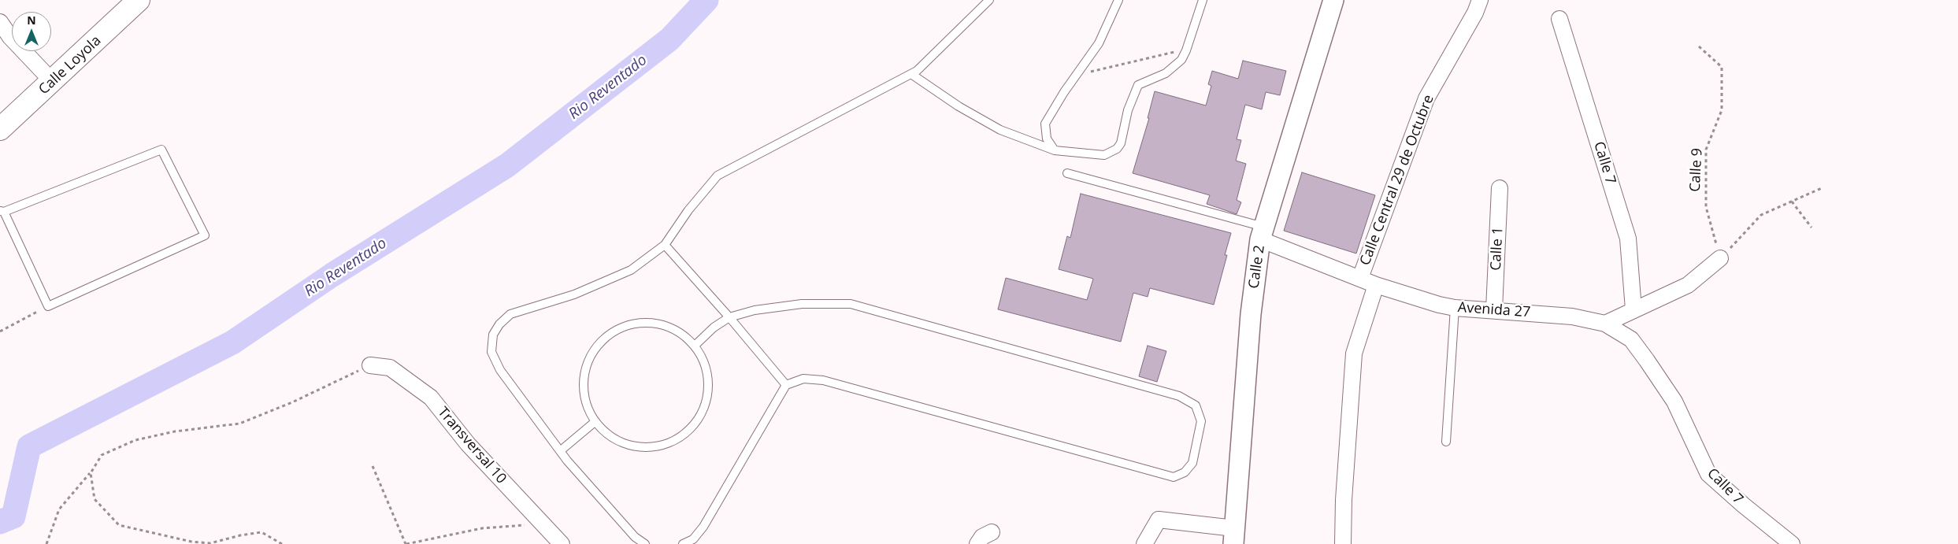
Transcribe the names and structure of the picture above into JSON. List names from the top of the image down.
{
  "streets": {
    "main road": ["Calle Loyola"],
    "street": [
      "Calle 7",
      "Calle Central 29 de Octubre",
      "Calle 1",
      "Calle 2",
      "Avenida 27",
      "Transversal 10"
    ],
    "path": ["Calle 9"]
  },
  "crossings": [
    ["Calle 7", "Avenida 27"],
    ["Calle Central 29 de Octubre", "Avenida 27"],
    ["Calle 1", "Avenida 27"],
    ["Calle 2", "Avenida 27"]
  ],
  "water": ["Rio Reventado"],
  "north": "top"
}
